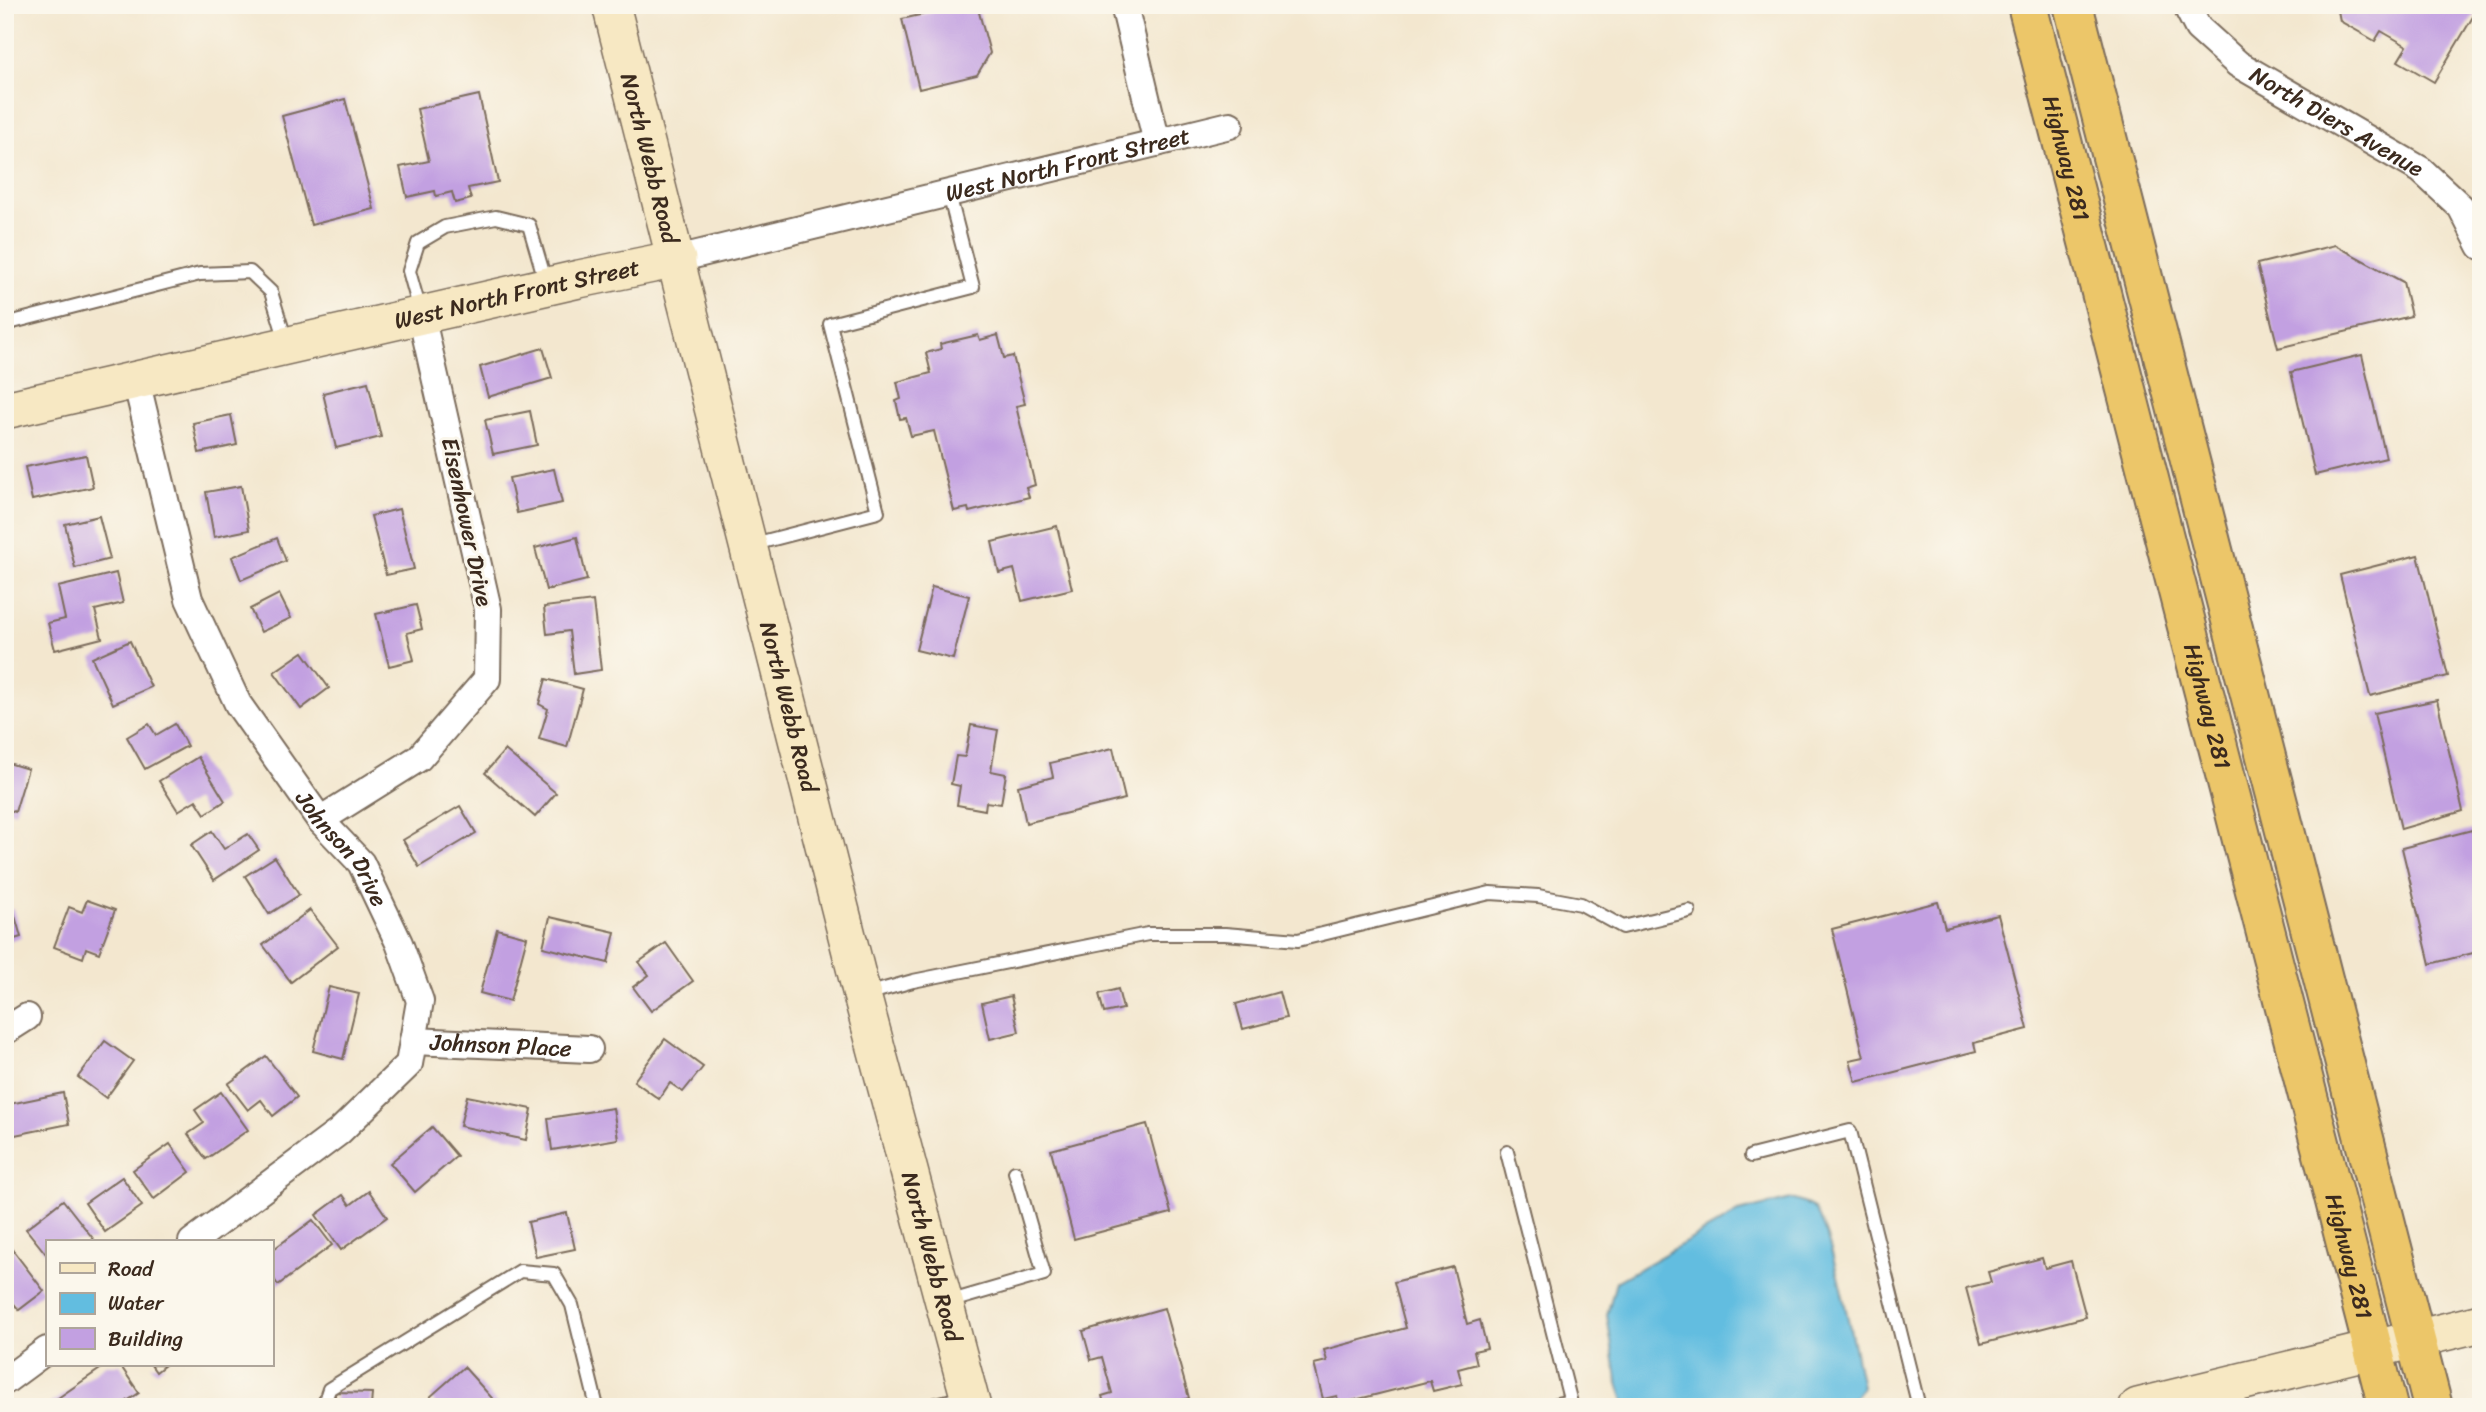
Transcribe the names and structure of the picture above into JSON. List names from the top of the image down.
{
  "streets": {
    "highway": ["Highway 281"],
    "main road": ["North Webb Road", "West North Front Street"],
    "street": [
      "North Diers Avenue",
      "Eisenhower Drive",
      "Johnson Drive",
      "Johnson Place"
    ]
  },
  "crossings": [
    ["North Webb Road", "West North Front Street"],
    ["West North Front Street", "Eisenhower Drive"],
    ["West North Front Street", "Johnson Drive"],
    ["Eisenhower Drive", "Johnson Drive"],
    ["Johnson Drive", "Johnson Place"]
  ],
  "legend": ["Road", "Water", "Building"]
}
